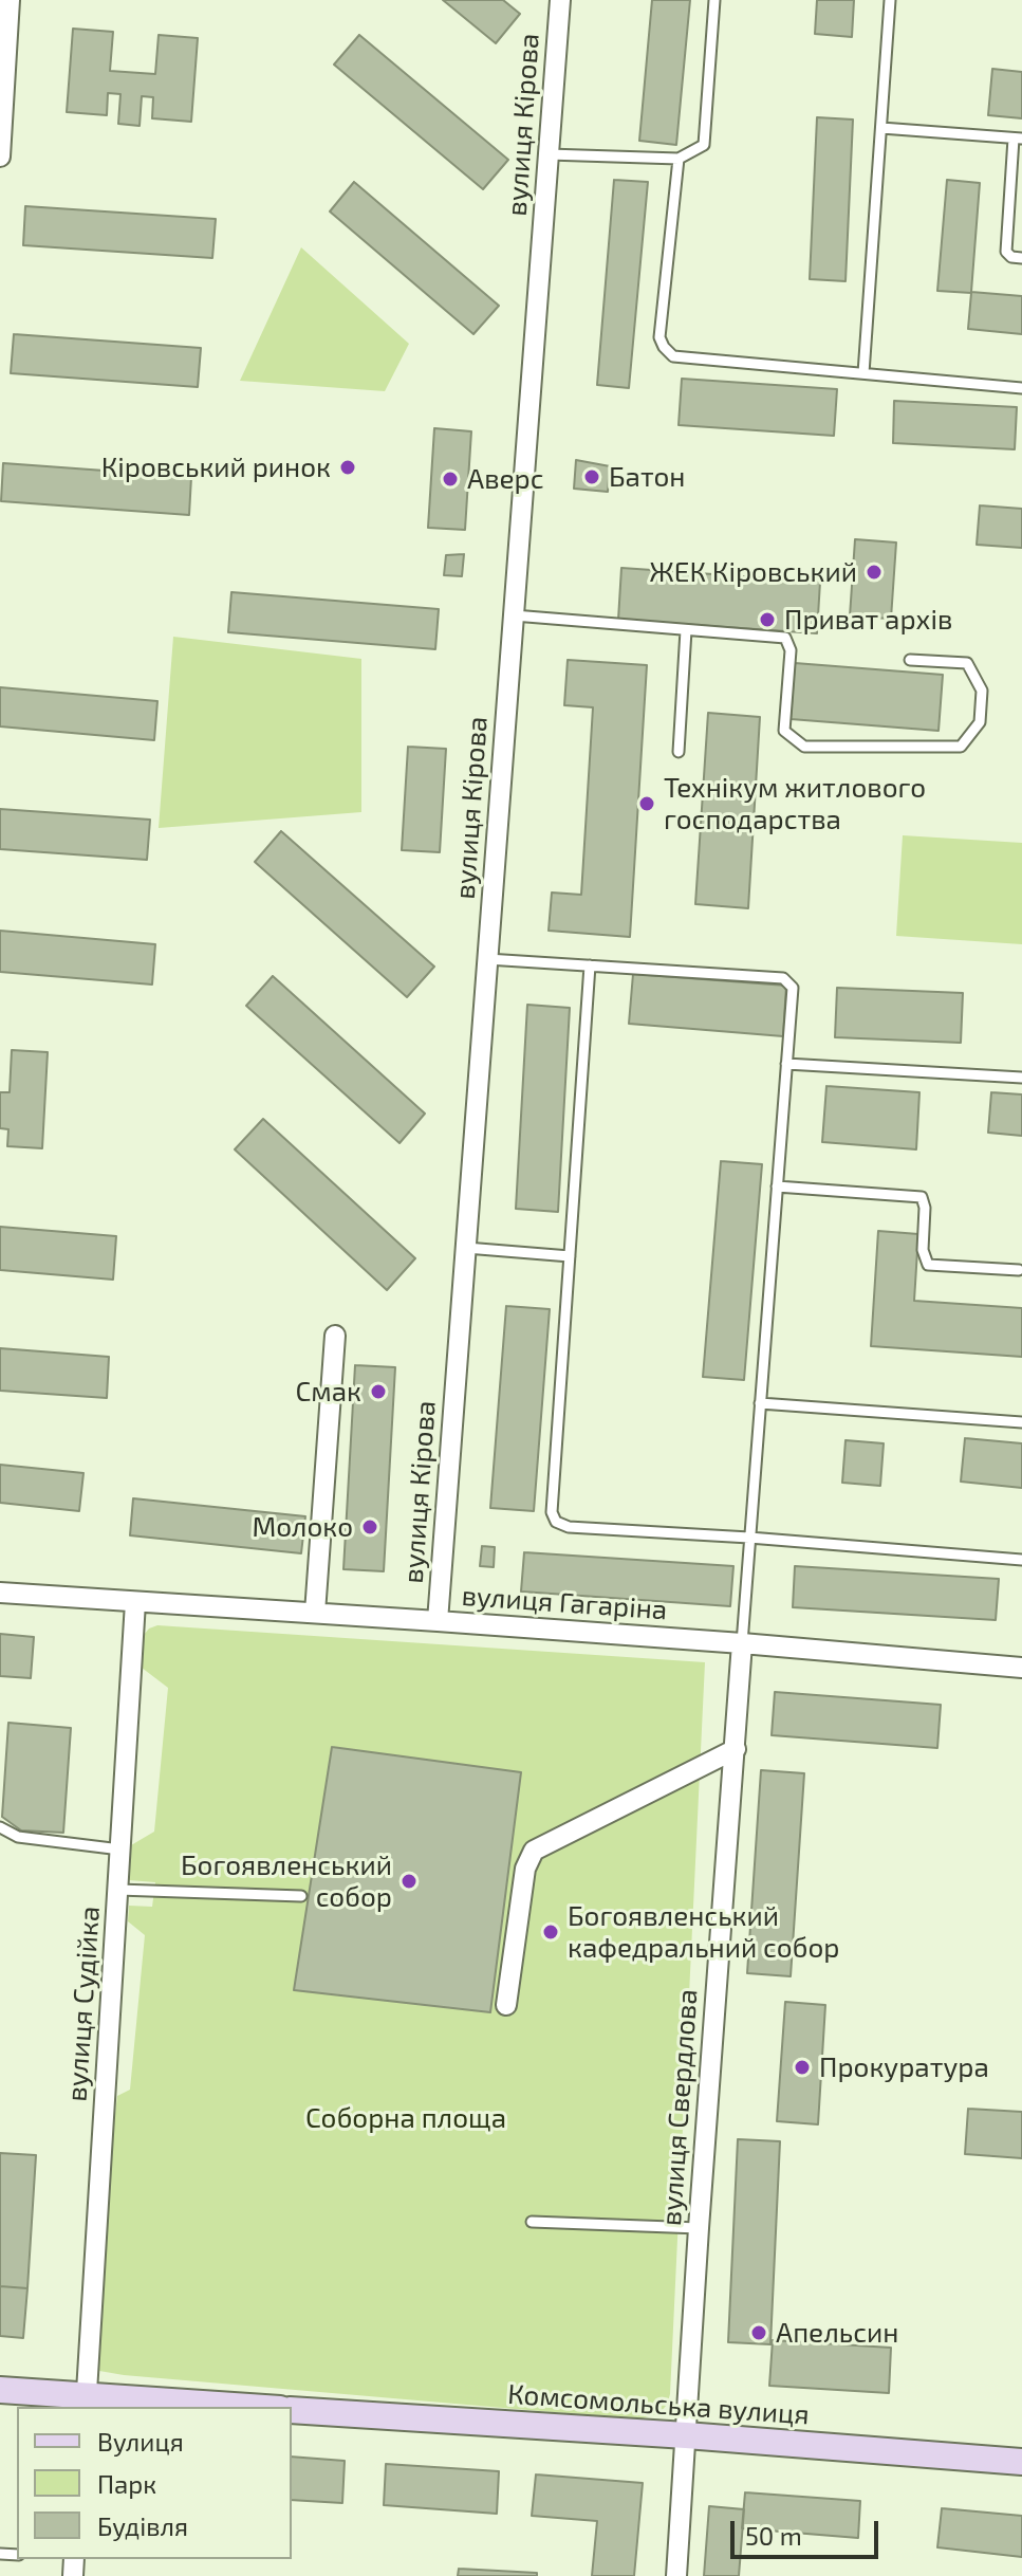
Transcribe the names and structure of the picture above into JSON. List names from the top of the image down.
{
  "streets": {
    "street": [
      "вулиця Кірова",
      "вулиця Гагаріна",
      "вулиця Судійка",
      "вулиця Свердлова",
      "Комсомольська вулиця"
    ]
  },
  "crossings": [
    ["вулиця Кірова", "вулиця Гагаріна"],
    ["вулиця Гагаріна", "вулиця Судійка"],
    ["вулиця Гагаріна", "вулиця Свердлова"],
    ["вулиця Свердлова", "Комсомольська вулиця"]
  ],
  "parks": ["Соборна площа"],
  "places": [
    "Кіровський ринок",
    "Батон",
    "Аверс",
    "ЖЕК Кіровський",
    "Приват архів",
    "Технікум житлового господарства",
    "Смак",
    "Молоко",
    "Богоявленський собор",
    "Богоявленський кафедральний собор",
    "Прокуратура",
    "Апельсин"
  ],
  "legend": ["Вулиця", "Парк", "Будівля"],
  "scale_bar": "50 m"
}
